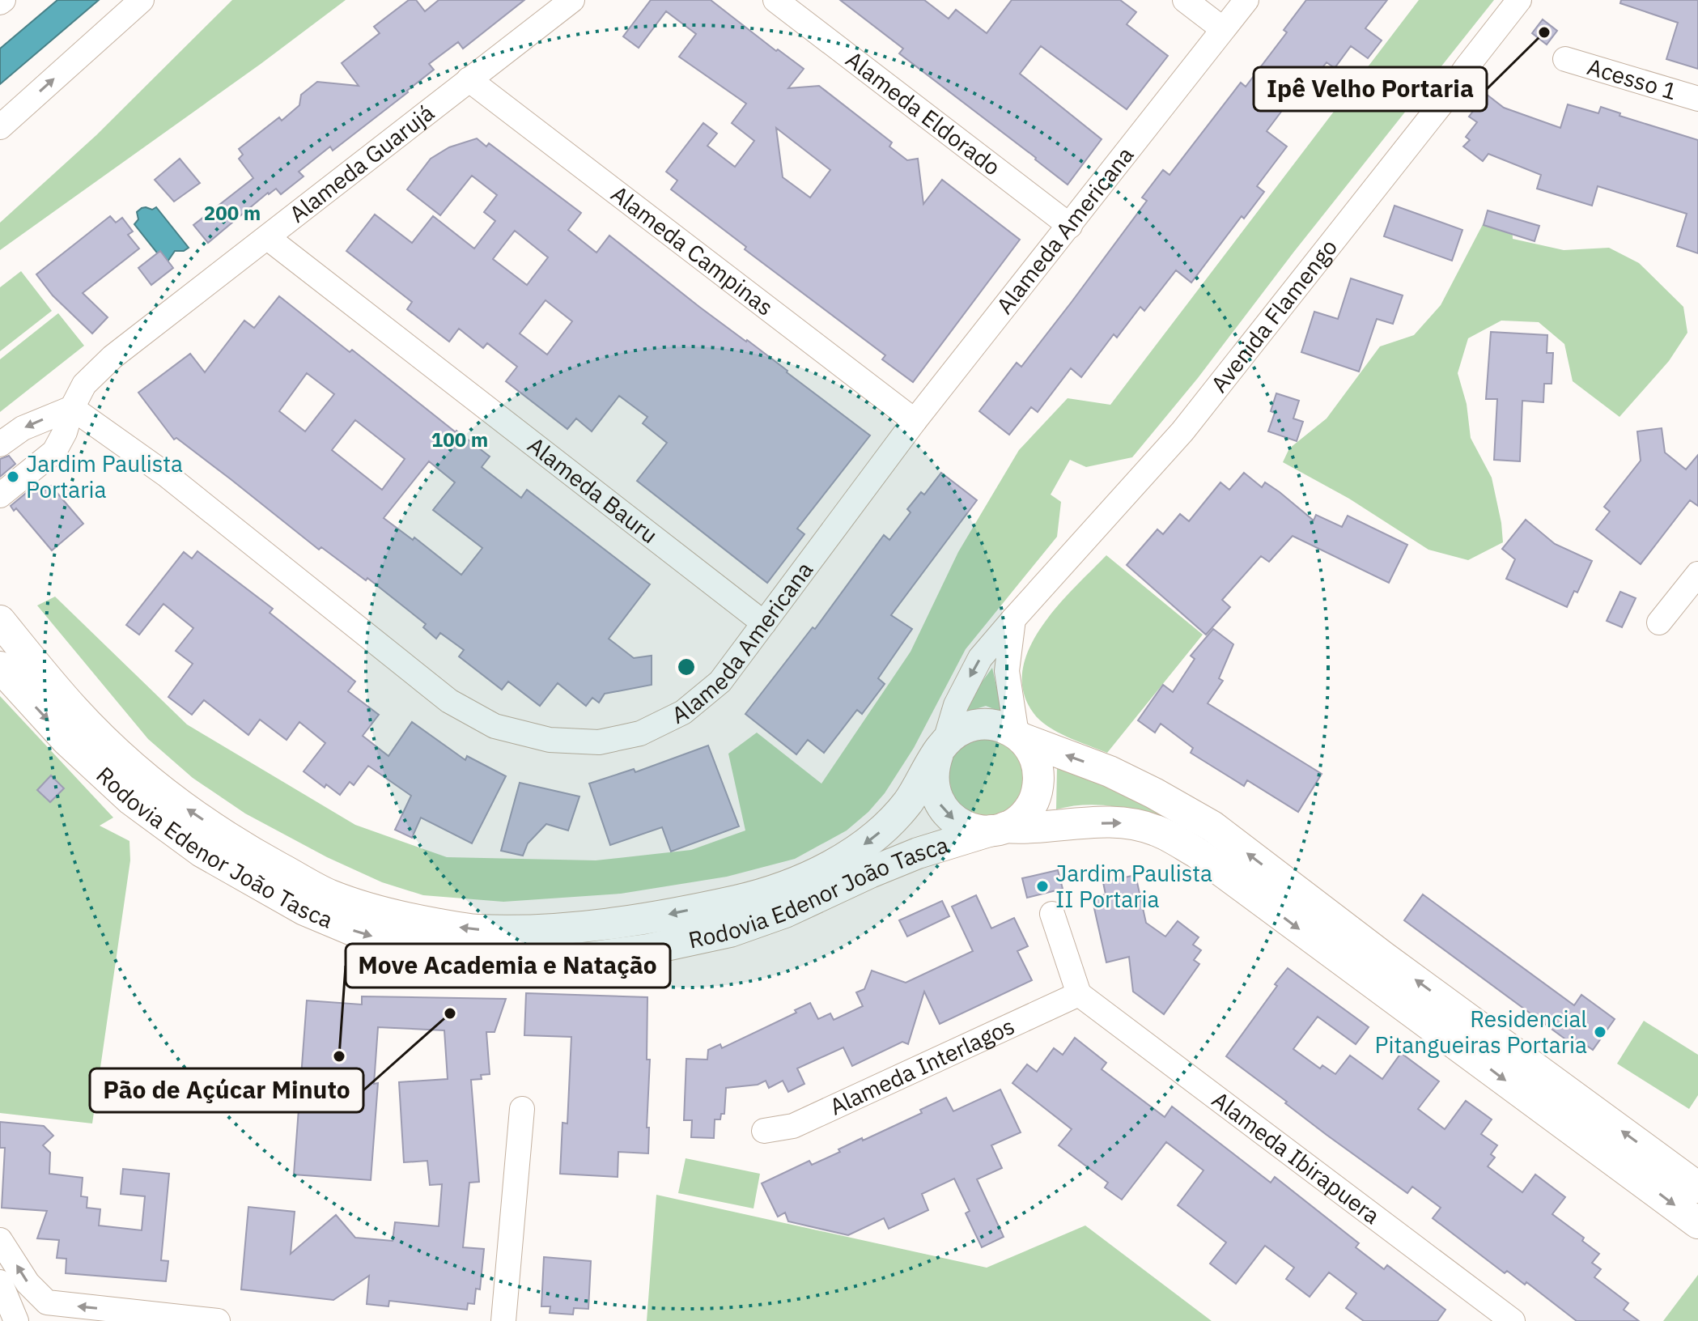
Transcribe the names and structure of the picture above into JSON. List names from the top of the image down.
{
  "streets": {
    "main road": ["Rodovia Edenor João Tasca"],
    "street": [
      "Acesso 1",
      "Alameda Eldorado",
      "Alameda Guarujá",
      "Alameda Americana",
      "Alameda Campinas",
      "Avenida Flamengo",
      "Alameda Bauru",
      "Alameda Interlagos",
      "Alameda Ibirapuera"
    ]
  },
  "crossings": [
    ["Alameda Eldorado", "Alameda Americana"],
    ["Alameda Guarujá", "Alameda Americana"],
    ["Alameda Guarujá", "Alameda Campinas"],
    ["Alameda Guarujá", "Alameda Bauru"],
    ["Alameda Americana", "Alameda Campinas"],
    ["Alameda Americana", "Alameda Bauru"],
    ["Avenida Flamengo", "Rodovia Edenor João Tasca"],
    ["Alameda Interlagos", "Alameda Ibirapuera"]
  ],
  "places": [
    "Ipê Velho Portaria",
    "Jardim Paulista Portaria",
    "Jardim Paulista II Portaria",
    "Pão de Açúcar Minuto",
    "Residencial Pitangueiras Portaria",
    "Move Academia e Natação"
  ],
  "rings": ["200 m", "100 m"]
}
